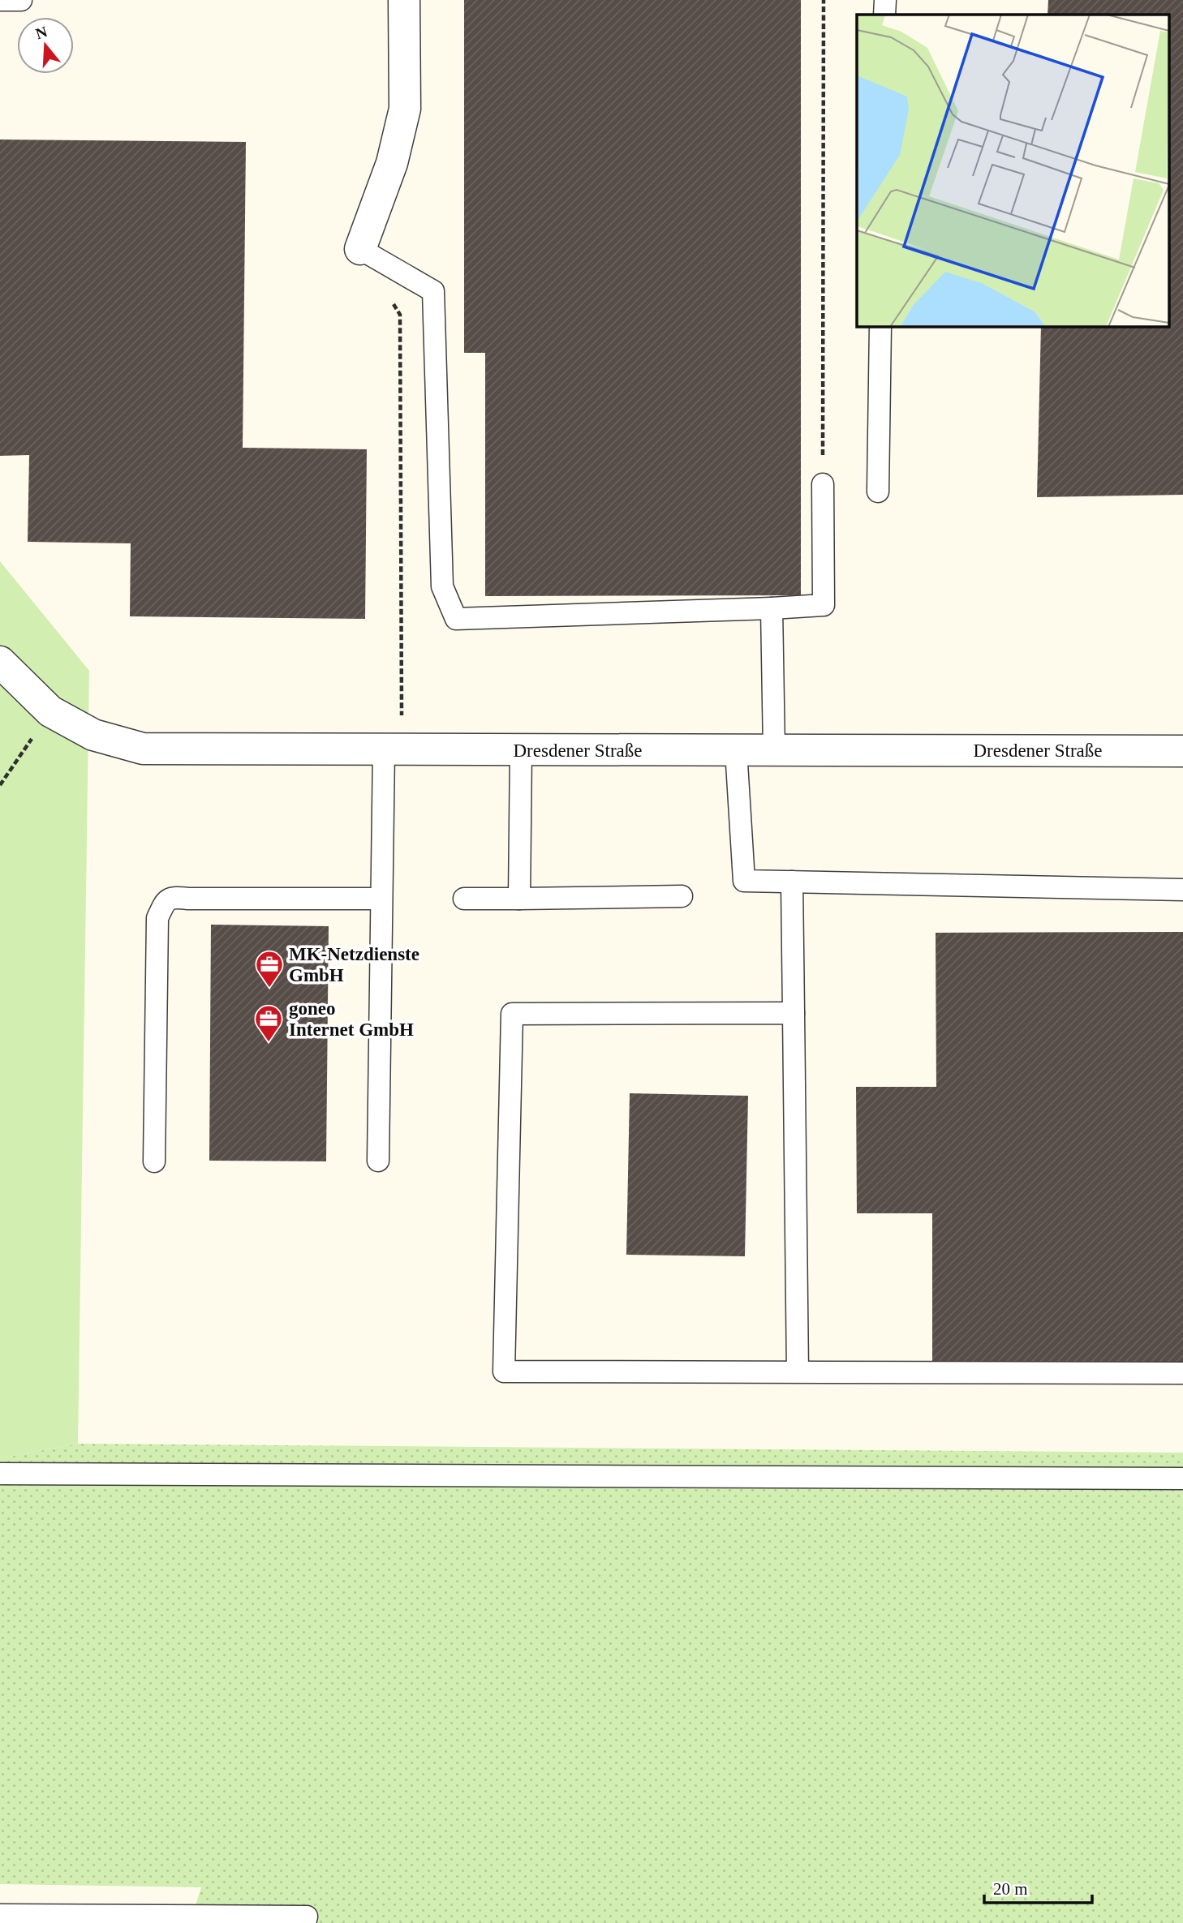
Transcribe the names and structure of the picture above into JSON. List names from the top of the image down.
{
  "streets": {
    "street": ["Dresdener Straße"]
  },
  "places": {
    "office": ["MK-Netzdienste GmbH", "goneo Internet GmbH"]
  },
  "scale_bar": "20 m",
  "north": "top"
}
